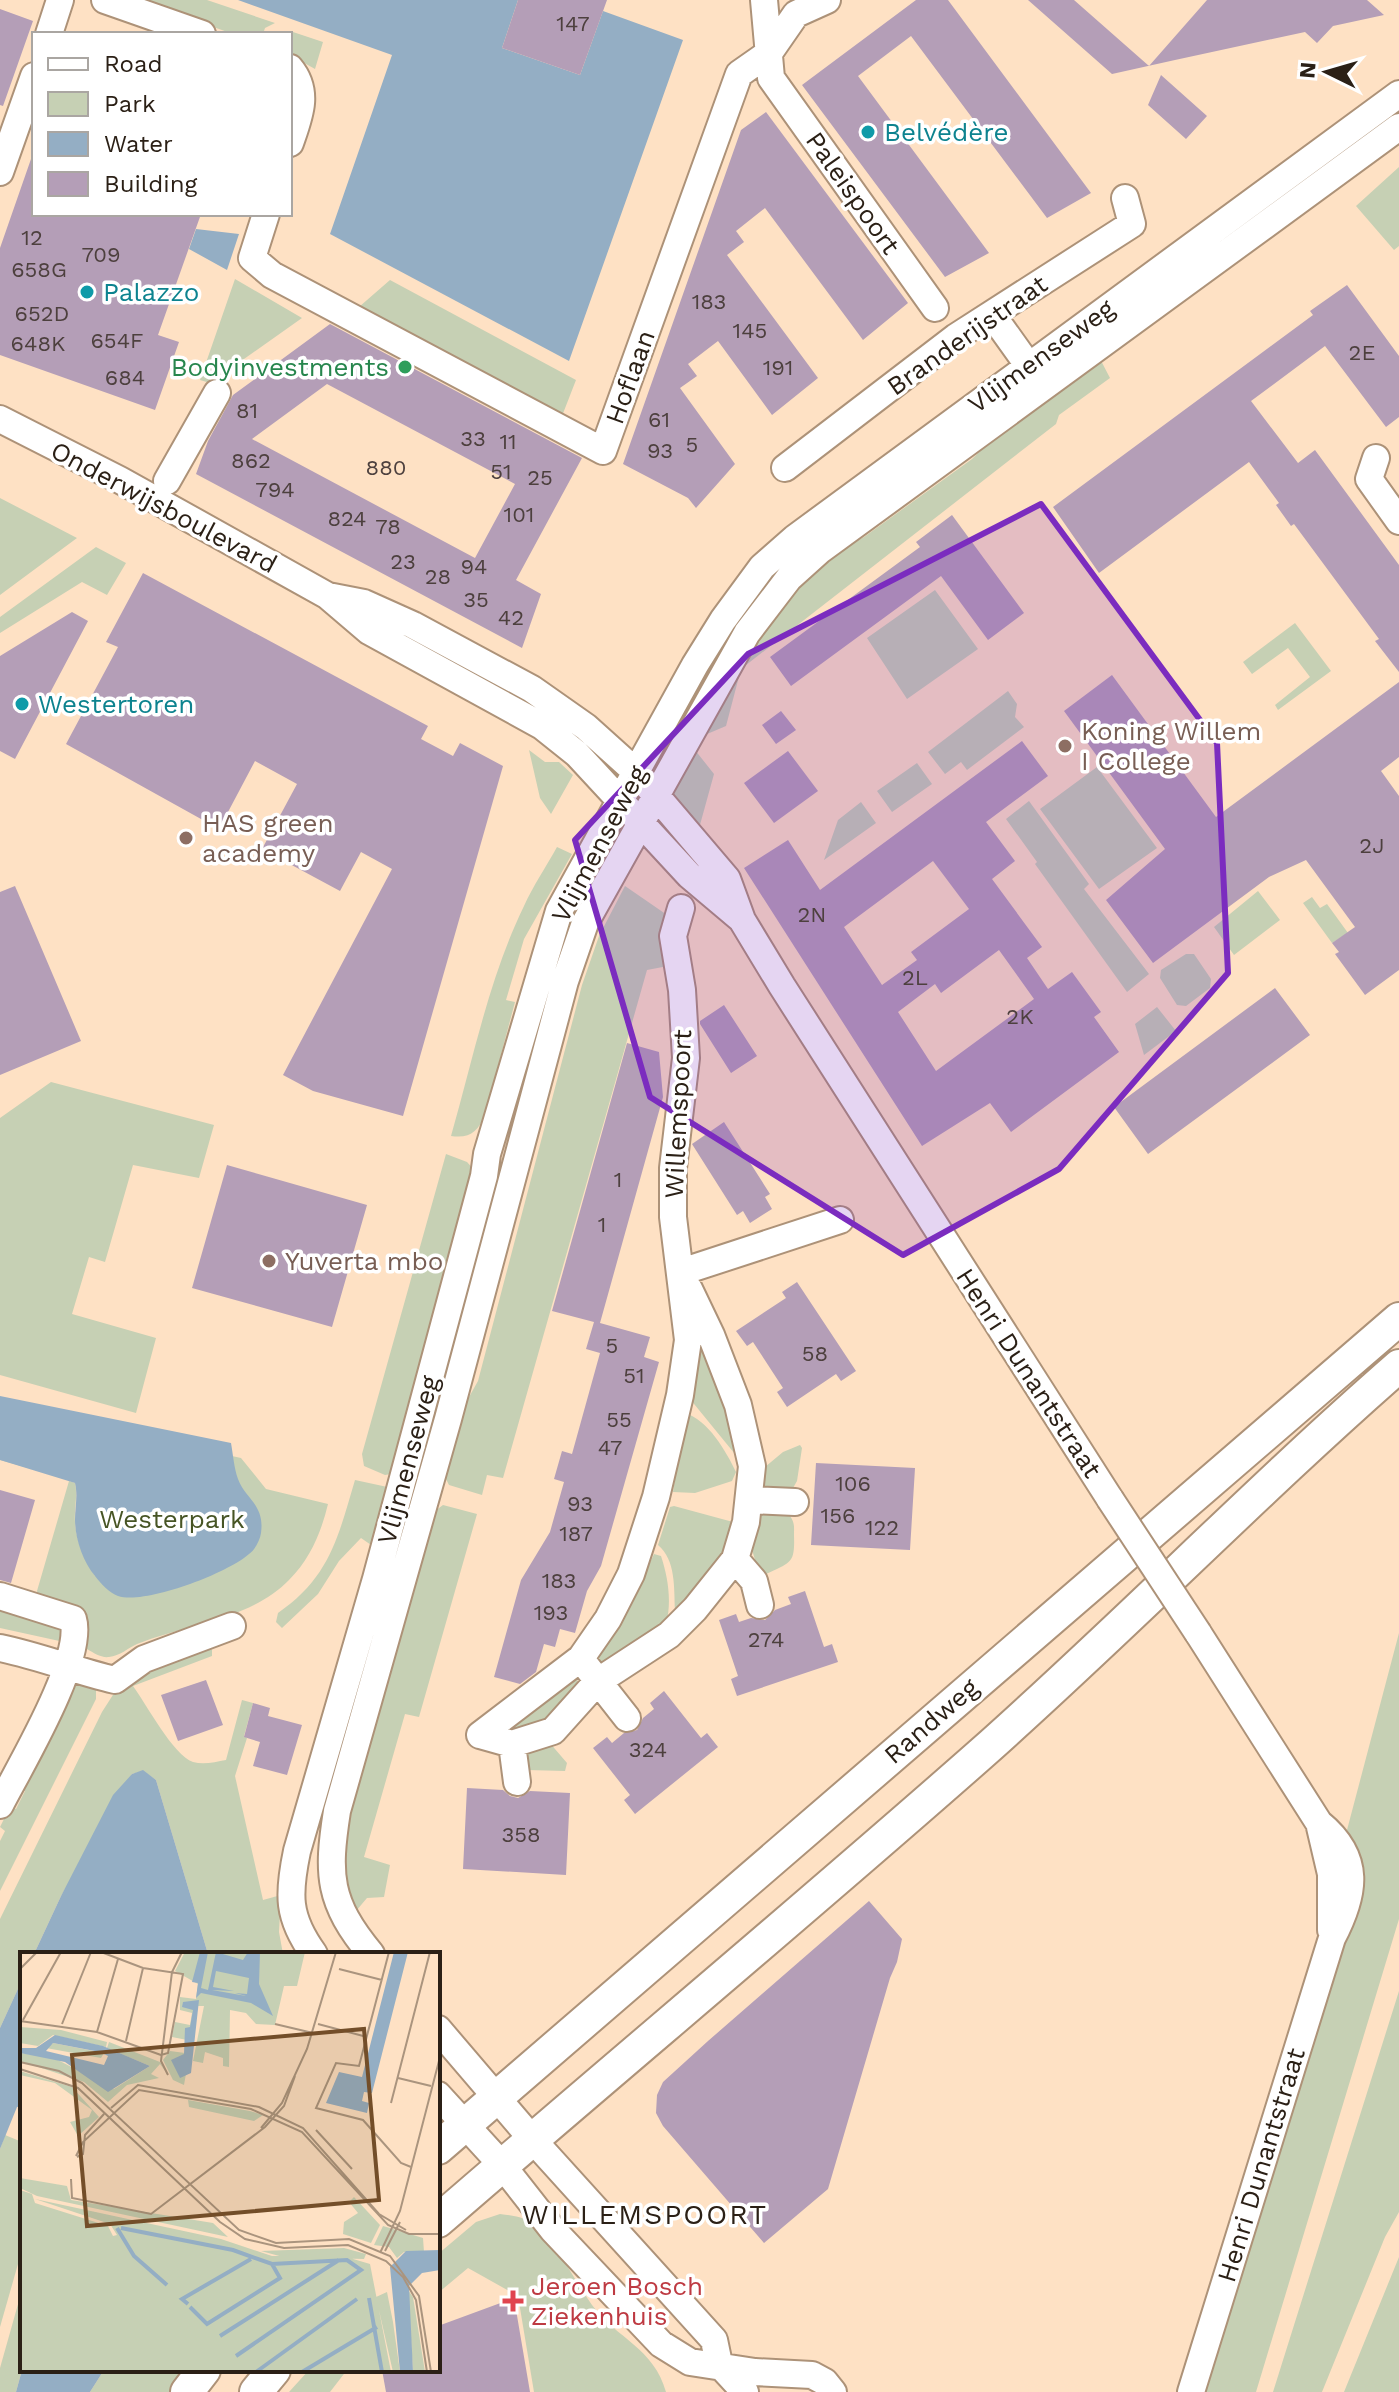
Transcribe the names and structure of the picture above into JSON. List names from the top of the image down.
{
  "streets": {
    "main road": ["Randweg"],
    "street": [
      "Paleispoort",
      "Branderijstraat",
      "Vlijmenseweg",
      "Hoflaan",
      "Onderwijsboulevard",
      "Willemspoort",
      "Henri Dunantstraat"
    ]
  },
  "crossings": [
    ["Paleispoort", "Hoflaan"],
    ["Vlijmenseweg", "Onderwijsboulevard"],
    ["Vlijmenseweg", "Henri Dunantstraat"],
    ["Onderwijsboulevard", "Henri Dunantstraat"]
  ],
  "districts": ["WILLEMSPOORT"],
  "parks": ["Westerpark"],
  "places": {
    "other": [
      "Belvédère",
      "Palazzo",
      "Bodyinvestments",
      "Westertoren",
      "Koning Willem I College",
      "HAS green academy",
      "Yuverta mbo"
    ],
    "health": ["Jeroen Bosch Ziekenhuis"]
  },
  "house_numbers": [
    "147",
    "12",
    "709",
    "658G",
    "183",
    "652D",
    "145",
    "654F",
    "648K",
    "2E",
    "191",
    "684",
    "81",
    "61",
    "33",
    "11",
    "5",
    "93",
    "862",
    "880",
    "51",
    "25",
    "794",
    "101",
    "824",
    "78",
    "23",
    "94",
    "28",
    "35",
    "42",
    "2J",
    "2N",
    "2L",
    "2K",
    "1",
    "1",
    "5",
    "58",
    "51",
    "55",
    "47",
    "106",
    "93",
    "156",
    "122",
    "187",
    "183",
    "193",
    "274",
    "324",
    "358"
  ],
  "legend": [
    "Road",
    "Park",
    "Water",
    "Building"
  ],
  "north": "left"
}
